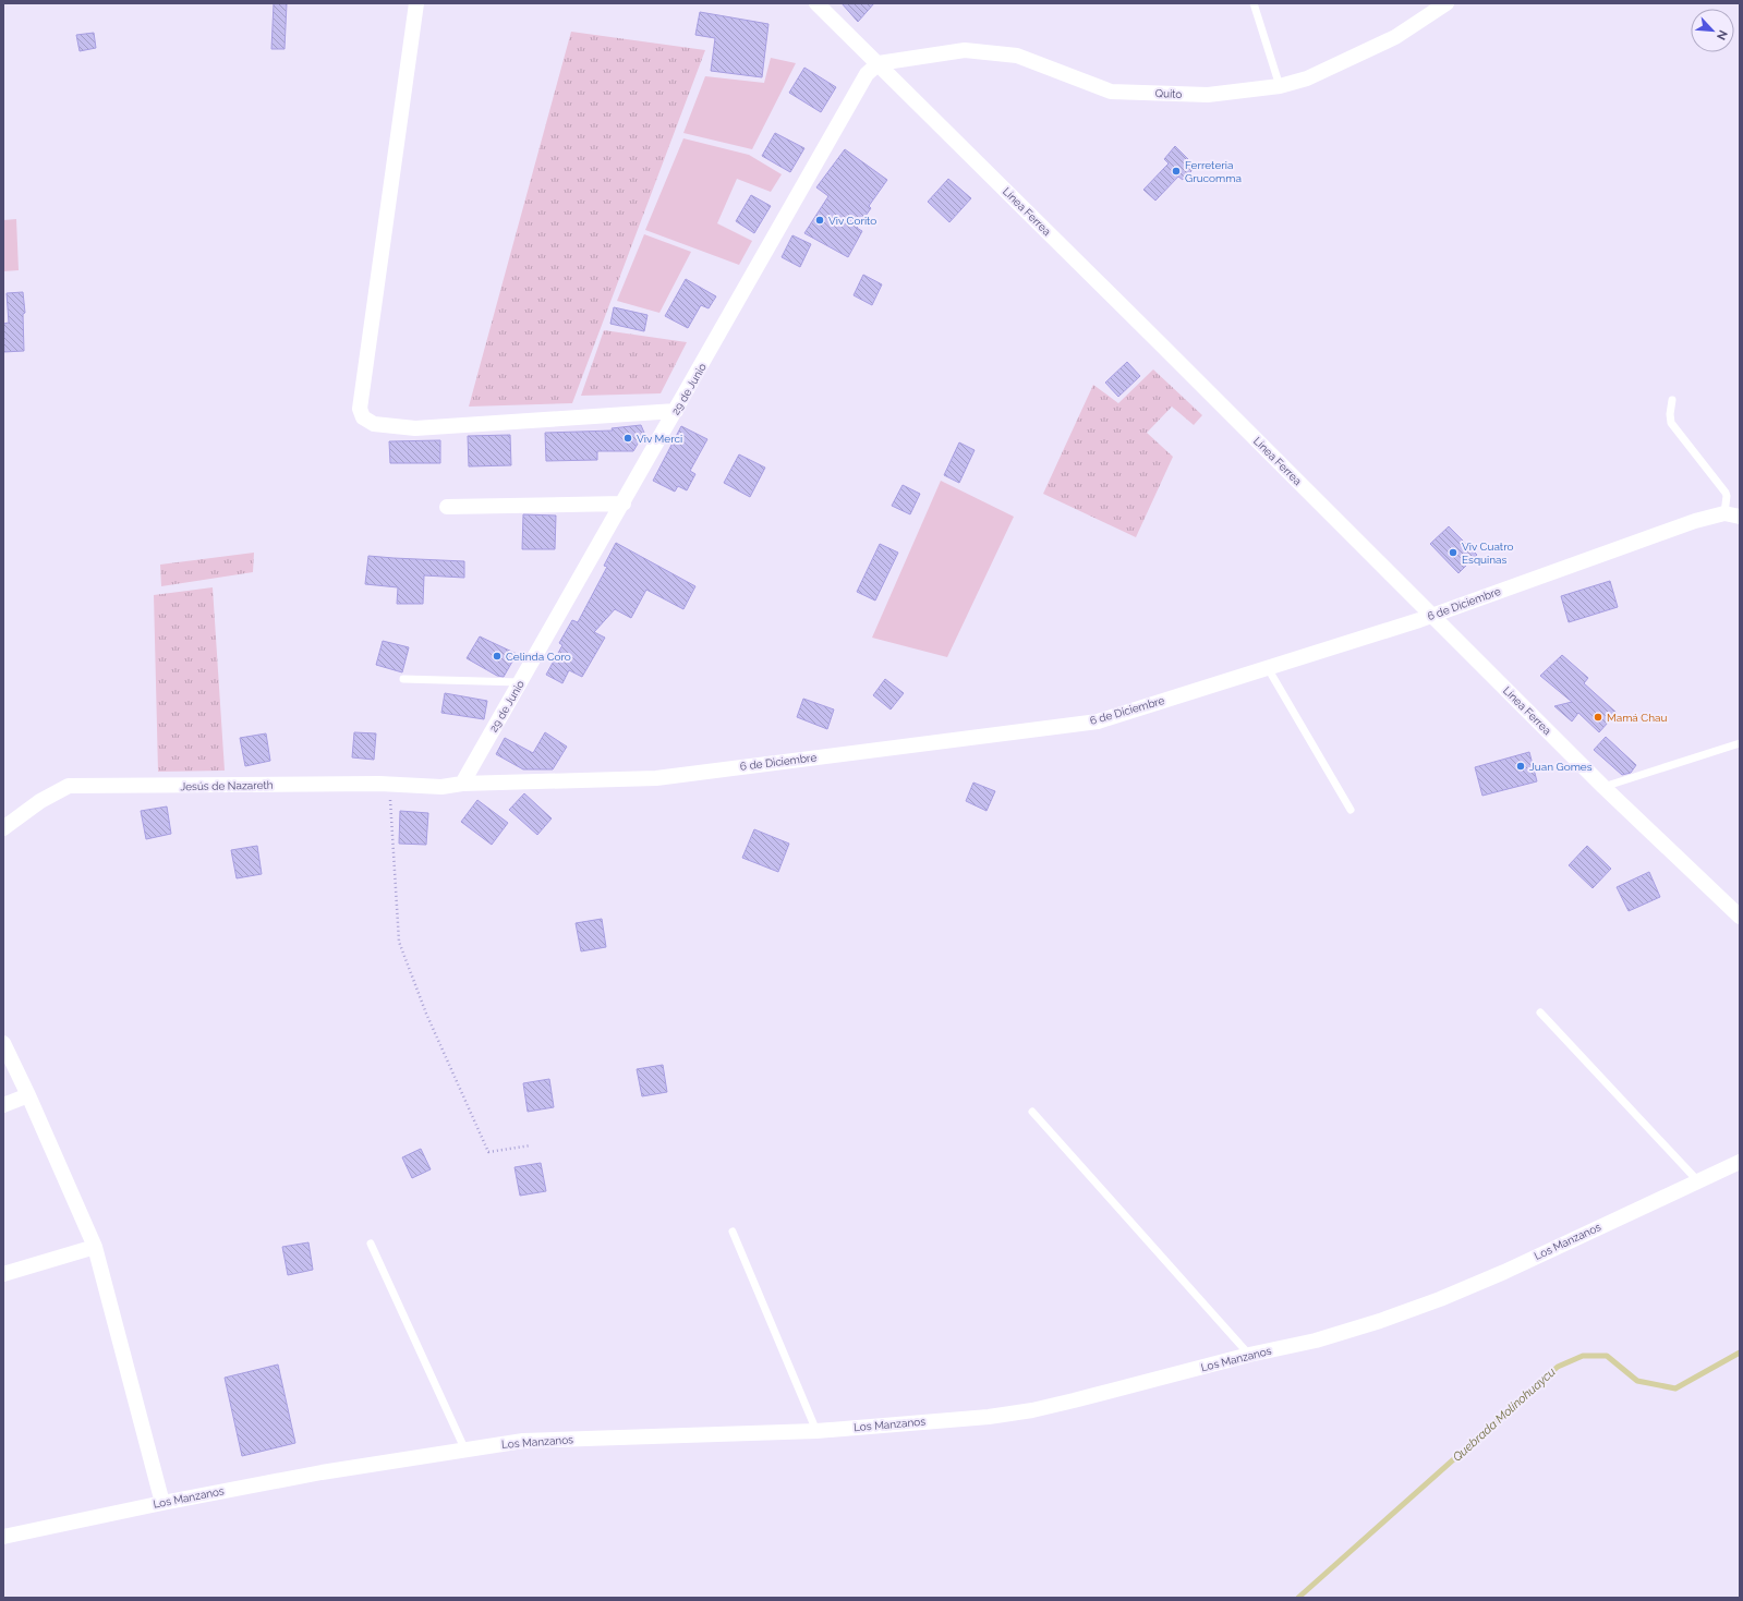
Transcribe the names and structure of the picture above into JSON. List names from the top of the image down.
{
  "streets": {
    "street": [
      "Quito",
      "Linea Ferrea",
      "29 de Junio",
      "6 de Diciembre",
      "Jesús de Nazareth",
      "Los Manzanos"
    ]
  },
  "crossings": [
    ["Quito", "Linea Ferrea"],
    ["Quito", "29 de Junio"],
    ["Linea Ferrea", "29 de Junio"],
    ["Linea Ferrea", "6 de Diciembre"],
    ["29 de Junio", "6 de Diciembre"],
    ["29 de Junio", "Jesús de Nazareth"],
    ["6 de Diciembre", "Jesús de Nazareth"]
  ],
  "water": ["Quebrada Molinohuaycu"],
  "places": [
    "Ferreteria Grucomma",
    "Viv Corito",
    "Viv Merci",
    "Viv Cuatro Esquinas",
    "Celinda Coro",
    "Mamá Chau",
    "Juan Gomes"
  ],
  "north": "bottom right"
}
